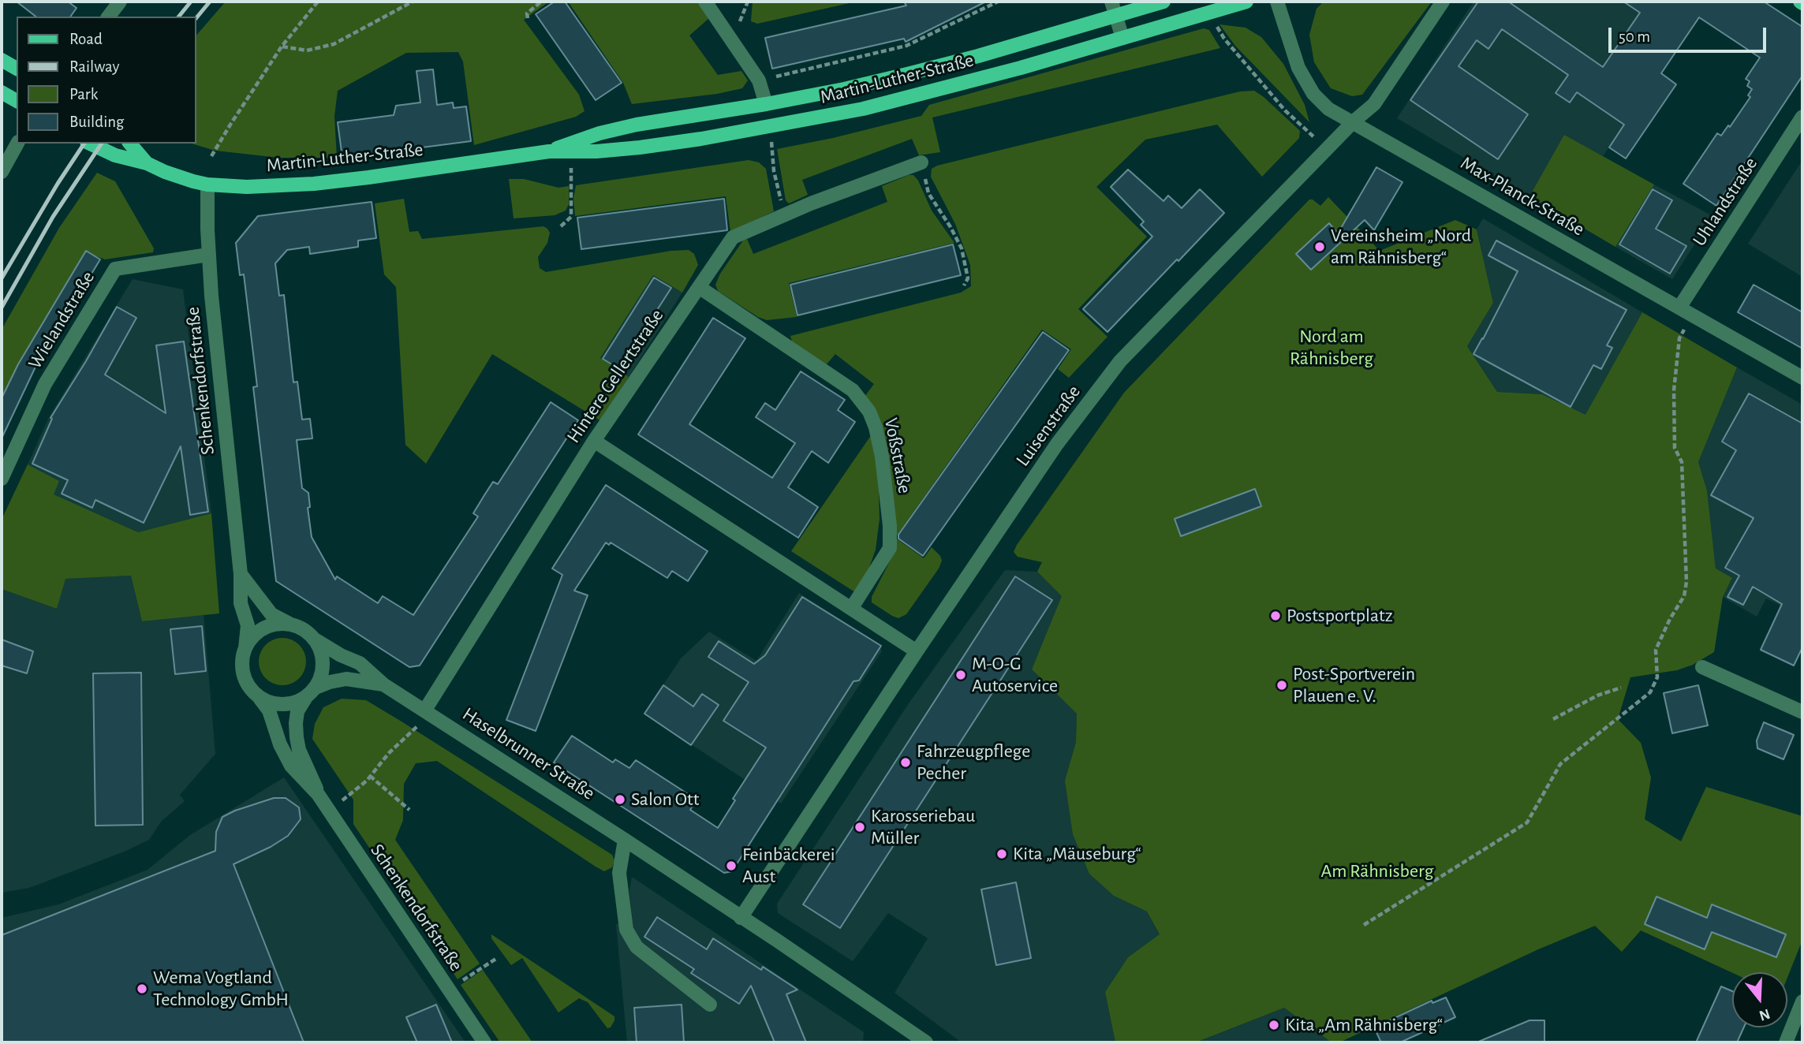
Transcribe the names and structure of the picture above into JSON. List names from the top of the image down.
{
  "streets": {
    "main road": ["Martin-Luther-Straße"],
    "street": [
      "Max-Planck-Straße",
      "Uhlandstraße",
      "Wielandstraße",
      "Hintere Gellertstraße",
      "Schenkendorfstraße",
      "Luisenstraße",
      "Voßstraße",
      "Haselbrunner Straße"
    ]
  },
  "crossings": [
    ["Martin-Luther-Straße", "Schenkendorfstraße"],
    ["Max-Planck-Straße", "Uhlandstraße"],
    ["Max-Planck-Straße", "Luisenstraße"],
    ["Wielandstraße", "Schenkendorfstraße"],
    ["Hintere Gellertstraße", "Voßstraße"],
    ["Hintere Gellertstraße", "Haselbrunner Straße"],
    ["Schenkendorfstraße", "Haselbrunner Straße"],
    ["Luisenstraße", "Haselbrunner Straße"]
  ],
  "parks": ["Nord am Rähnisberg", "Am Rähnisberg"],
  "places": [
    "Vereinsheim „Nord am Rähnisberg“",
    "Postsportplatz",
    "M-O-G Autoservice",
    "Post-Sportverein Plauen e. V.",
    "Fahrzeugpflege Pecher",
    "Salon Ott",
    "Karosseriebau Müller",
    "Kita „Mäuseburg“",
    "Feinbäckerei Aust",
    "Wema Vogtland Technology GmbH",
    "Kita „Am Rähnisberg“"
  ],
  "legend": [
    "Road",
    "Railway",
    "Park",
    "Building"
  ],
  "scale_bar": "50 m",
  "north": "bottom"
}
